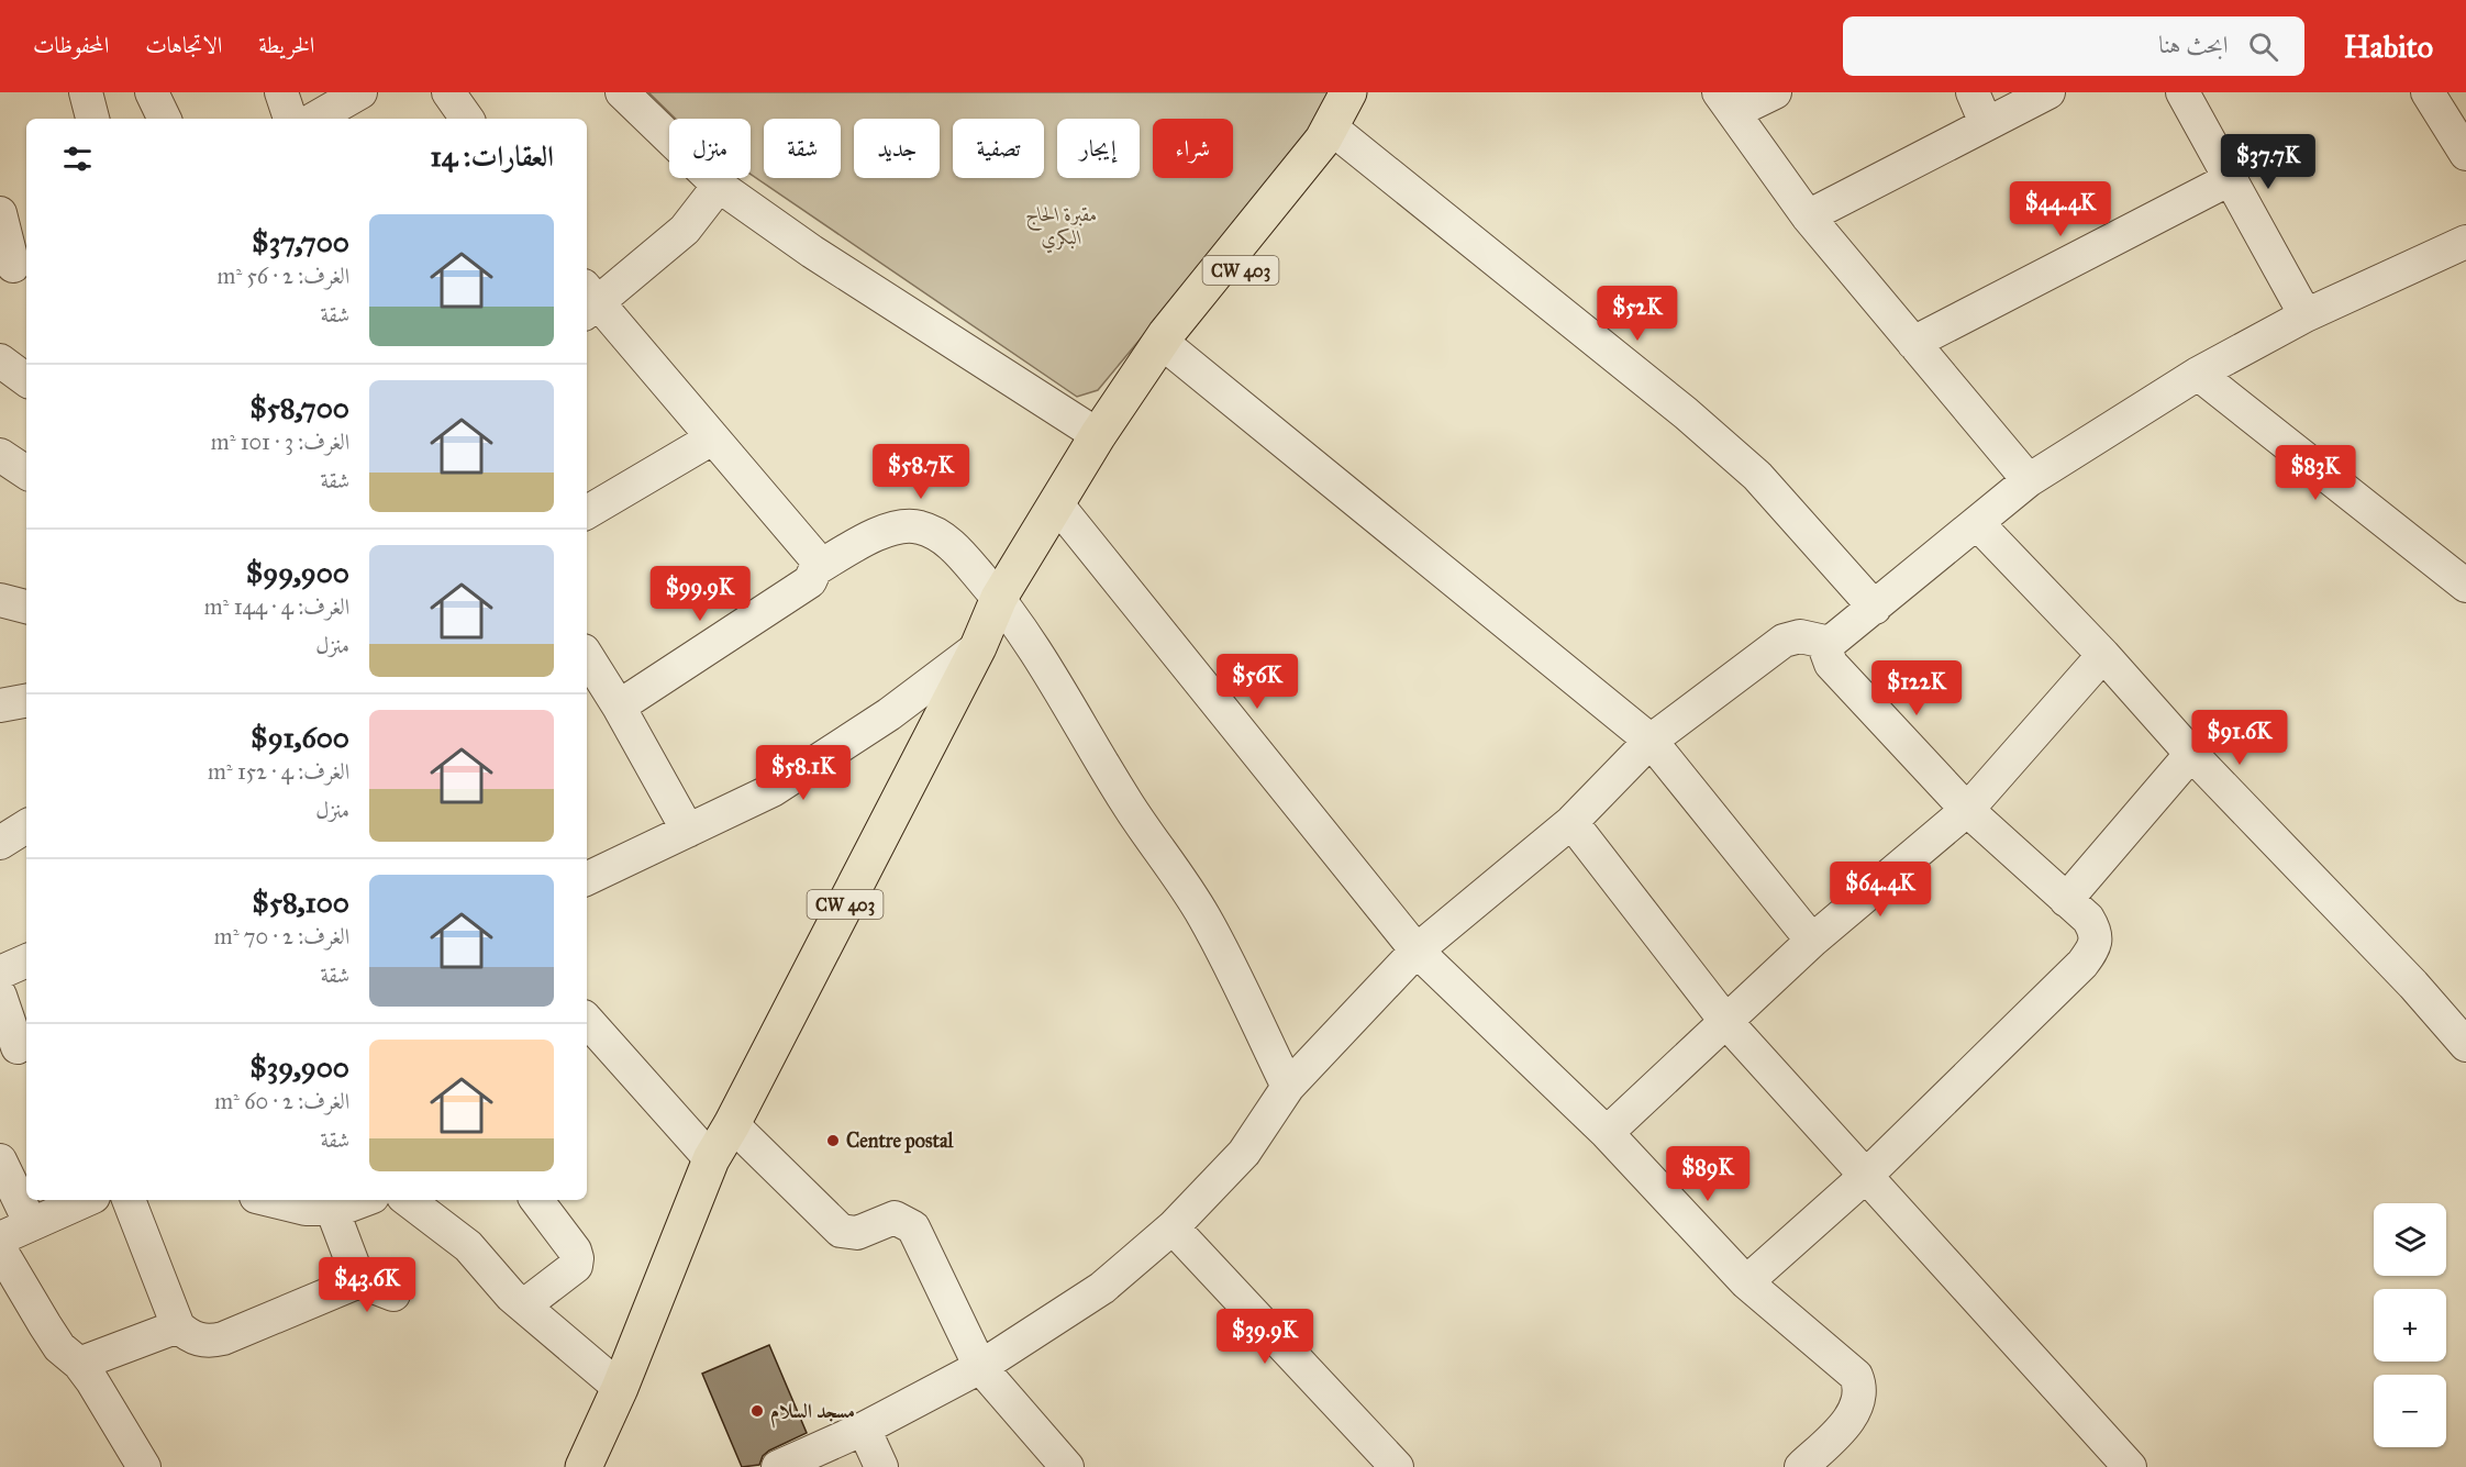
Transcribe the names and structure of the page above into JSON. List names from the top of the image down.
{
  "streets": {
    "main road": ["CW 403"]
  },
  "parks": ["مقبرة الحاج البكري"],
  "places": ["Centre postal", "مسجد السلام"],
  "page": {
    "header": "Habito",
    "search": "ابحث هنا",
    "nav": ["الخريطة", "الاتجاهات", "المحفوظات"],
    "chip": [
      "شراء",
      "إيجار",
      "تصفية",
      "جديد",
      "شقة",
      "منزل"
    ],
    "heading": "العقارات: 14",
    "price": [
      "$37.7K",
      "$44.4K",
      "$52K",
      "$58.7K",
      "$83K",
      "$99.9K",
      "$56K",
      "$122K",
      "$91.6K",
      "$58.1K",
      "$64.4K",
      "$89K",
      "$43.6K",
      "$39.9K"
    ],
    "list": [
      {
        "name": "$37,700",
        "note": "الغرف: 2 · 56 m² · شقة"
      },
      {
        "name": "$58,700",
        "note": "الغرف: 3 · 101 m² · شقة"
      },
      {
        "name": "$99,900",
        "note": "الغرف: 4 · 144 m² · منزل"
      },
      {
        "name": "$91,600",
        "note": "الغرف: 4 · 152 m² · منزل"
      },
      {
        "name": "$58,100",
        "note": "الغرف: 2 · 70 m² · شقة"
      },
      {
        "name": "$39,900",
        "note": "الغرف: 2 · 60 m² · شقة"
      }
    ],
    "map_buttons": ["+", "−"]
  }
}
